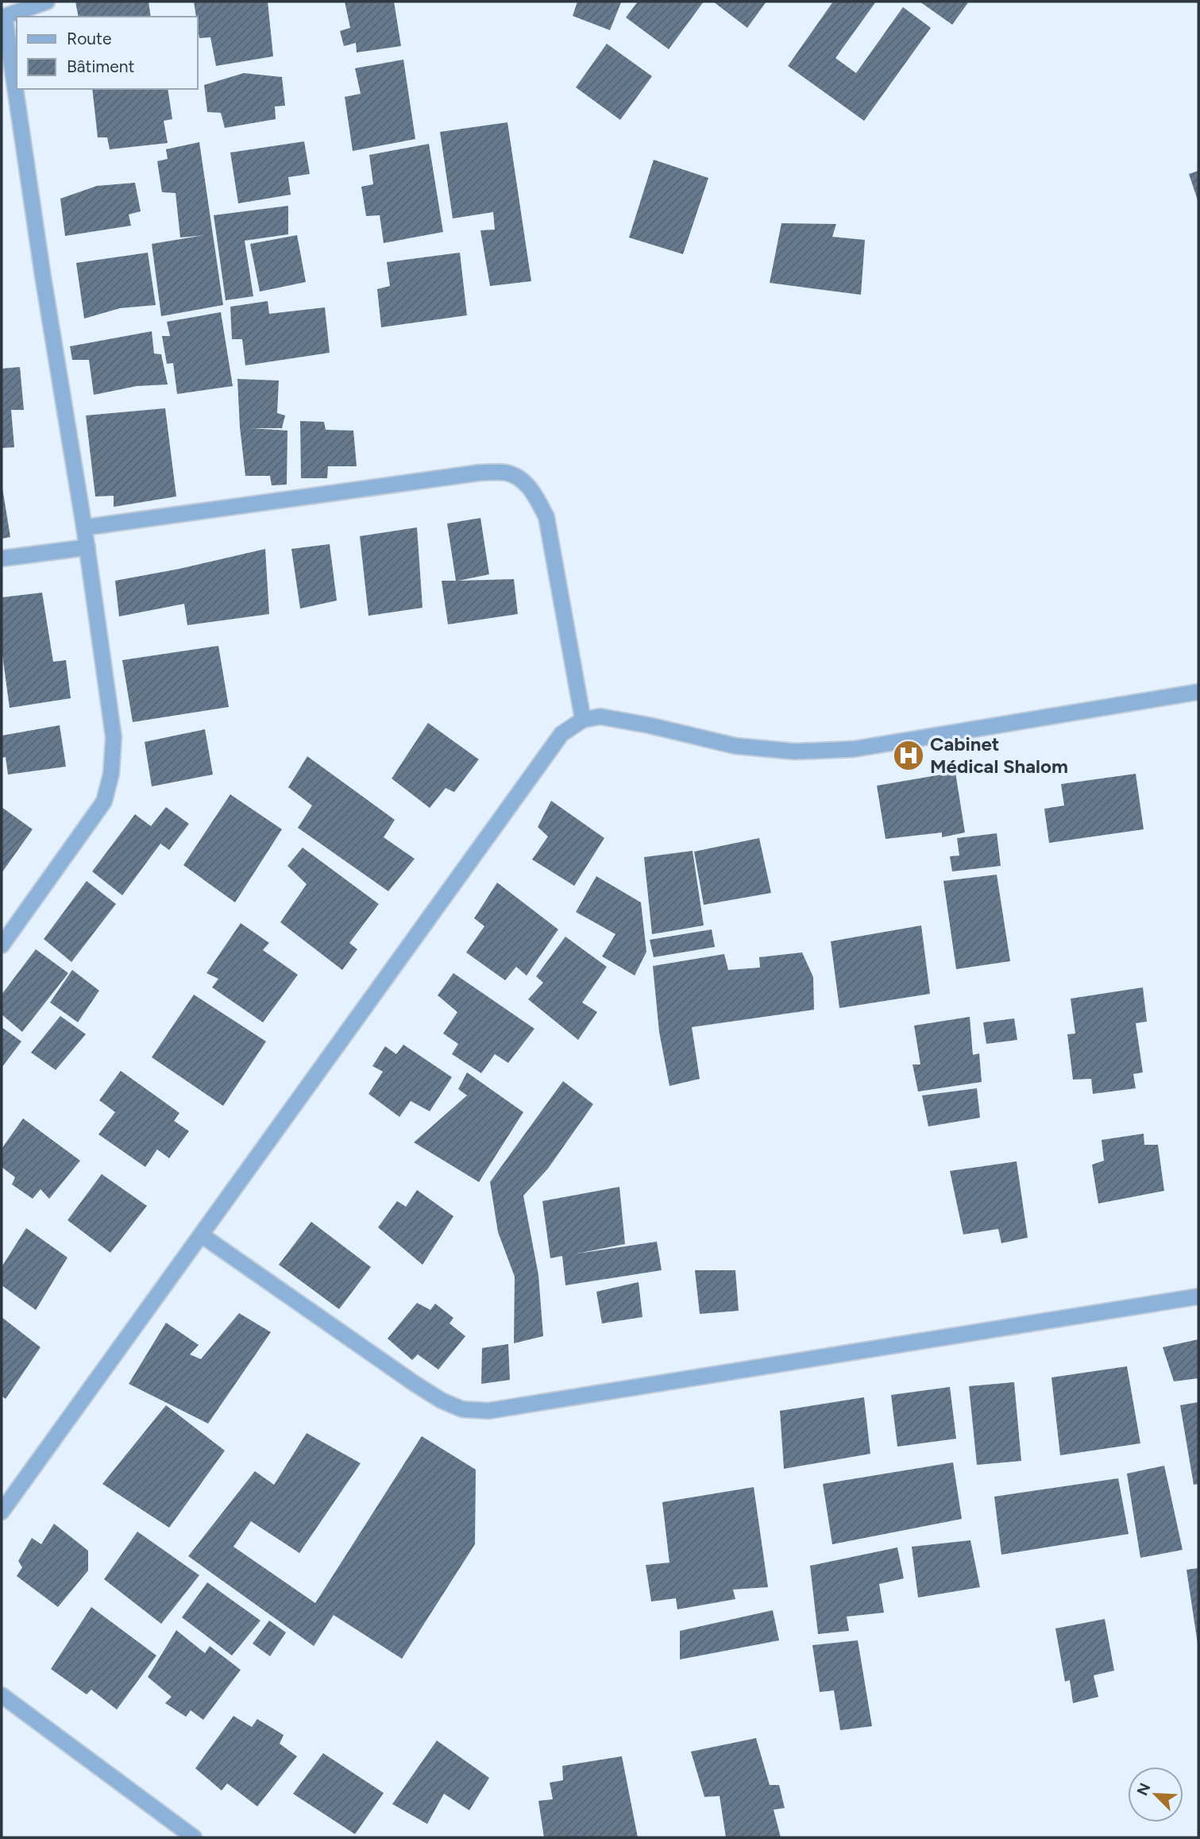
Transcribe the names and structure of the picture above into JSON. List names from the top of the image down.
{
  "places": {
    "hospital": ["Cabinet Médical Shalom"]
  },
  "legend": ["Route", "Bâtiment"],
  "north": "top left"
}
